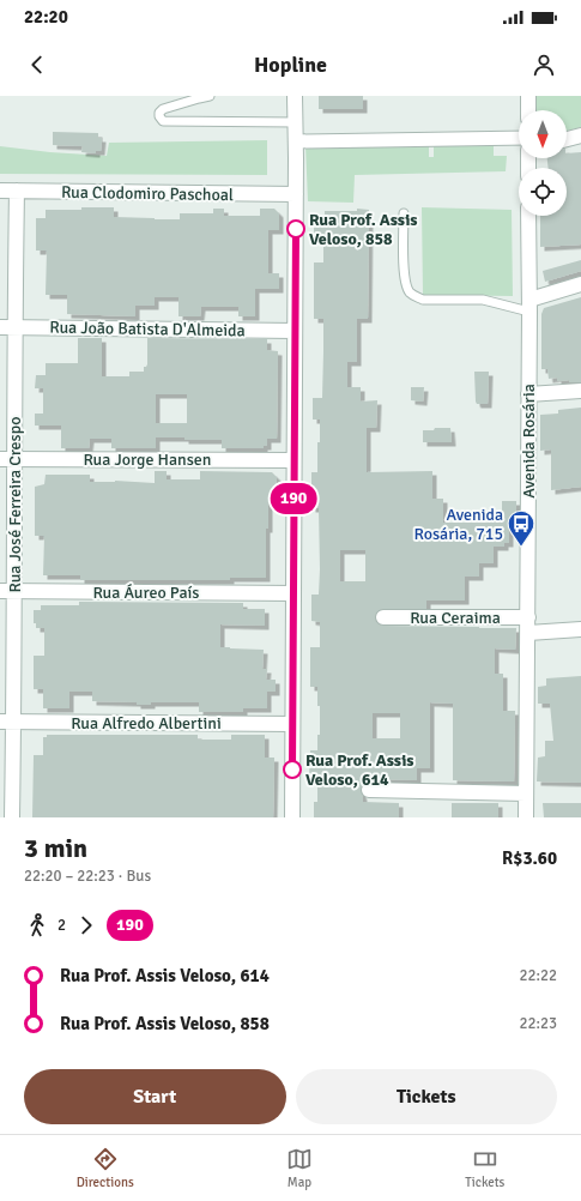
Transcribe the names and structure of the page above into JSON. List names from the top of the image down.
{
  "streets": {
    "street": [
      "Rua Clodomiro Paschoal",
      "Rua João Batista D'Almeida",
      "Avenida Rosária",
      "Rua Jorge Hansen",
      "Rua José Ferreira Crespo",
      "Rua Áureo País",
      "Rua Ceraima",
      "Rua Alfredo Albertini"
    ]
  },
  "crossings": [
    ["Rua Clodomiro Paschoal", "Rua José Ferreira Crespo"],
    ["Rua João Batista D'Almeida", "Rua José Ferreira Crespo"],
    ["Avenida Rosária", "Rua Ceraima"],
    ["Rua Jorge Hansen", "Rua José Ferreira Crespo"],
    ["Rua José Ferreira Crespo", "Rua Áureo País"],
    ["Rua José Ferreira Crespo", "Rua Alfredo Albertini"]
  ],
  "places": {
    "other": ["Rua Prof. Assis Veloso, 858", "Rua Prof. Assis Veloso, 614"],
    "bus stop": ["Avenida Rosária, 715"]
  },
  "lines": ["bus line 190"],
  "north": "bottom",
  "page": {
    "status": "22:20",
    "header": "Hopline",
    "on_map": "190",
    "heading": ["3 min", "22:20 – 22:23 · Bus", "R$3.60"],
    "legs": ["2", "190"],
    "list": [
      {
        "name": "Rua Prof. Assis Veloso, 614",
        "value": "22:22"
      },
      {
        "name": "Rua Prof. Assis Veloso, 858",
        "value": "22:23"
      }
    ],
    "buttons": ["Start", "Tickets"],
    "tabs": ["Directions", "Map", "Tickets"]
  }
}
